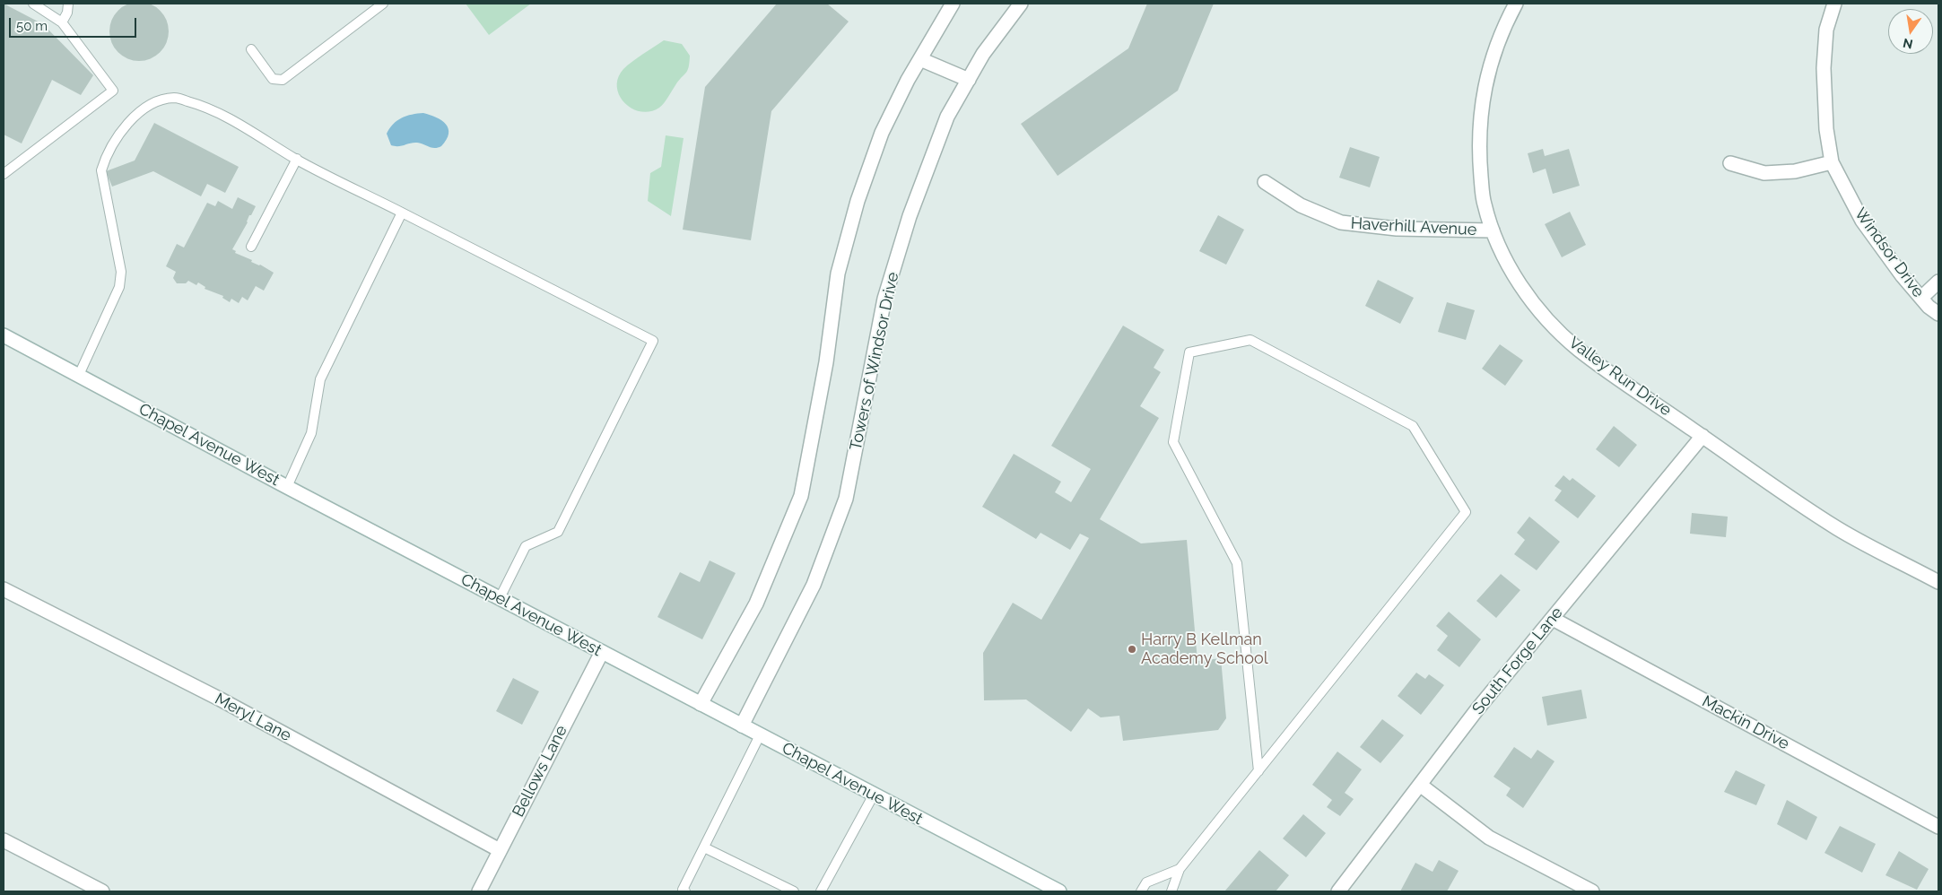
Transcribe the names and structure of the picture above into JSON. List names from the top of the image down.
{
  "streets": {
    "street": [
      "Haverhill Avenue",
      "Windsor Drive",
      "Towers of Windsor Drive",
      "Valley Run Drive",
      "Chapel Avenue West",
      "South Forge Lane",
      "Meryl Lane",
      "Mackin Drive",
      "Bellows Lane"
    ]
  },
  "crossings": [
    ["Haverhill Avenue", "Valley Run Drive"],
    ["Towers of Windsor Drive", "Chapel Avenue West"],
    ["Valley Run Drive", "South Forge Lane"],
    ["Chapel Avenue West", "Bellows Lane"],
    ["South Forge Lane", "Mackin Drive"],
    ["Meryl Lane", "Bellows Lane"]
  ],
  "places": ["Harry B Kellman Academy School"],
  "scale_bar": "50 m",
  "north": "bottom"
}
